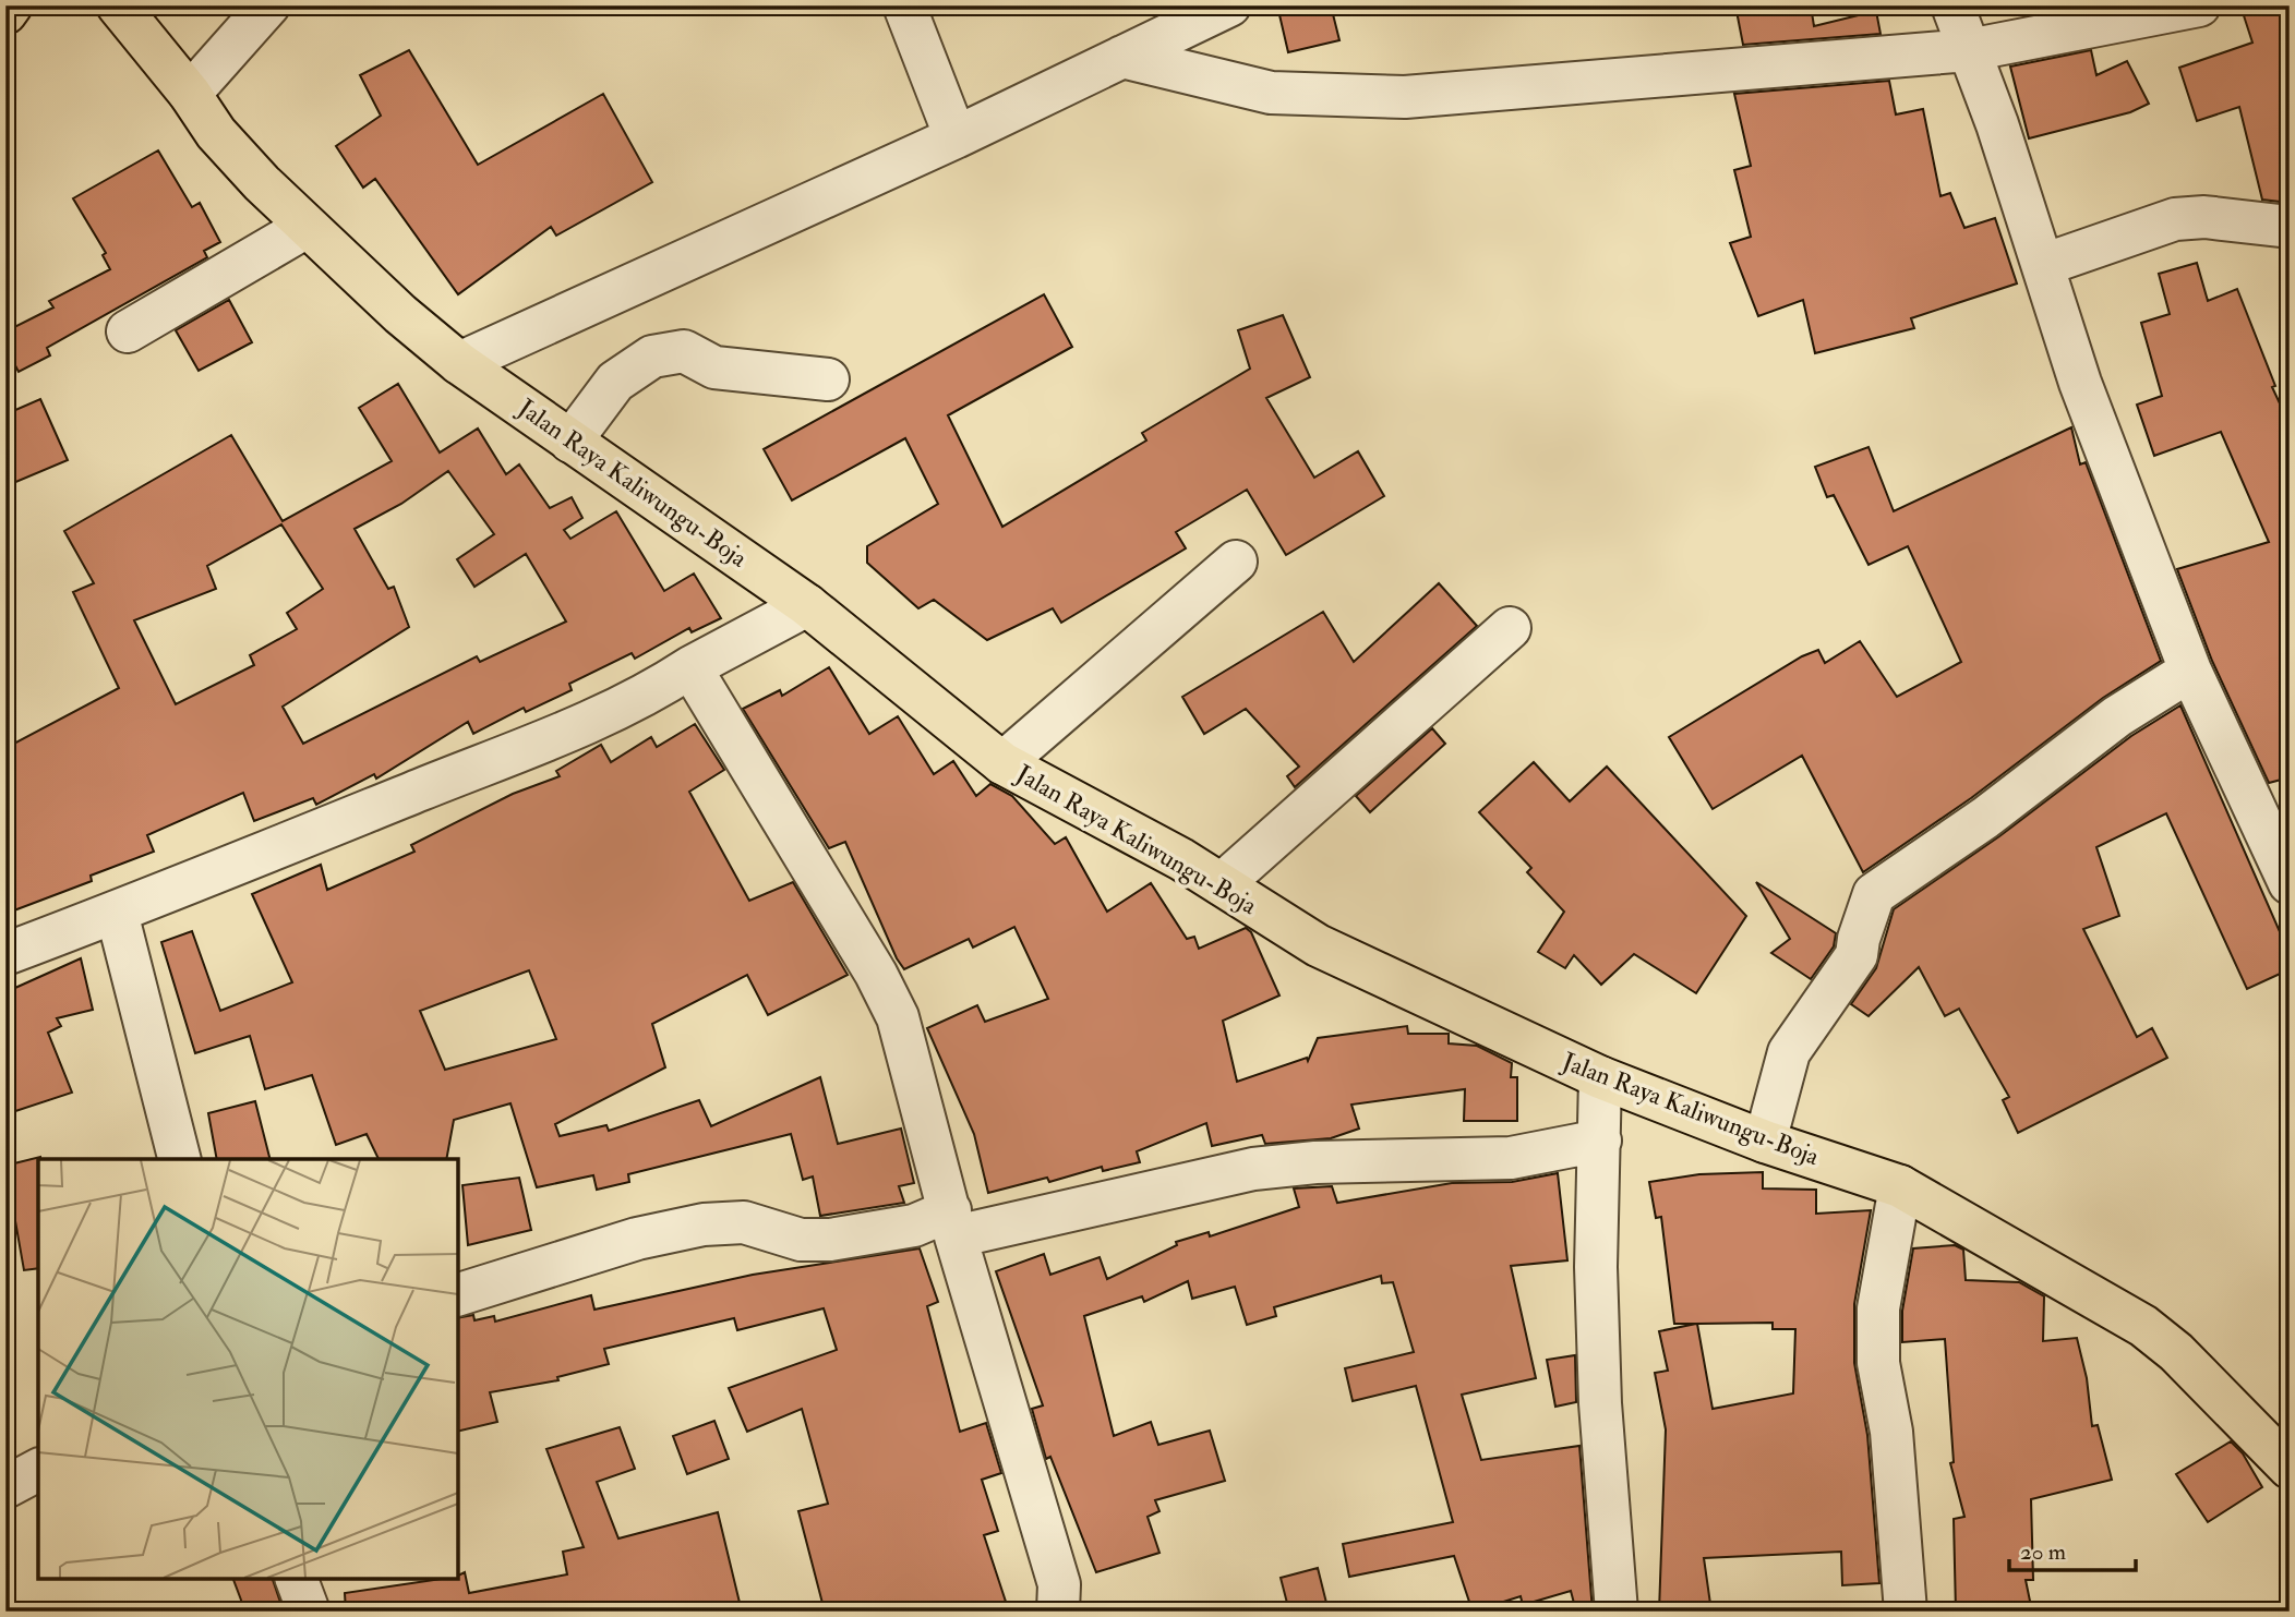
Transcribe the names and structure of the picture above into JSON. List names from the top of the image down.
{
  "streets": {
    "main road": ["Jalan Raya Kaliwungu-Boja"]
  },
  "scale_bar": "20 m"
}
